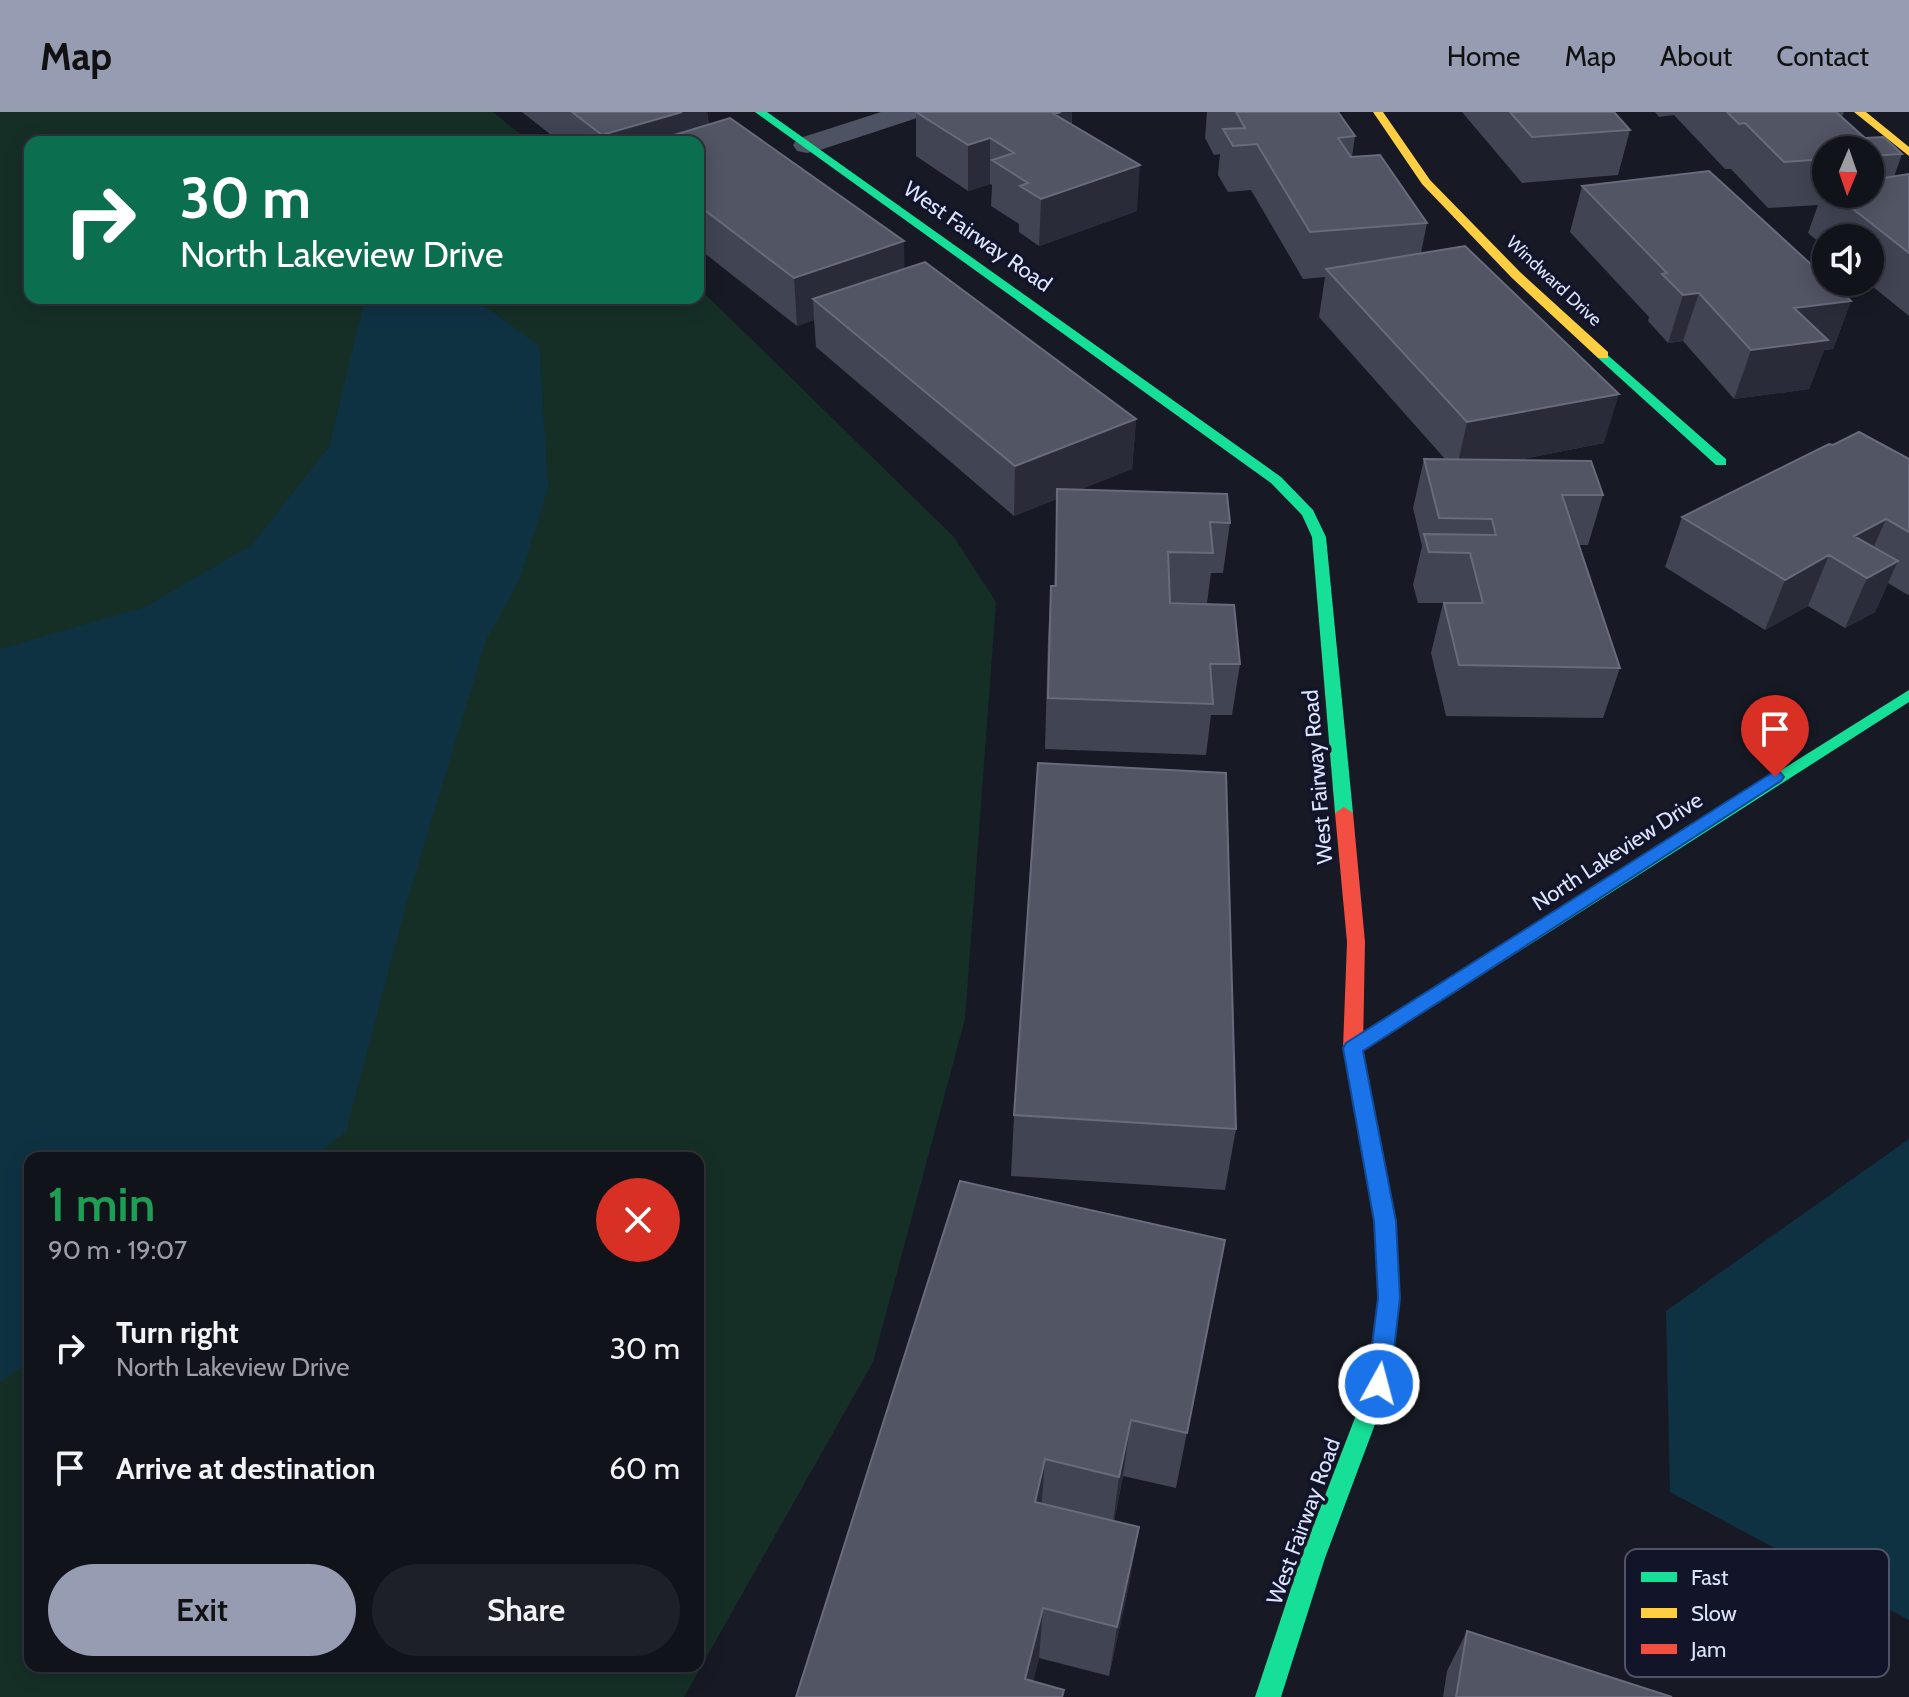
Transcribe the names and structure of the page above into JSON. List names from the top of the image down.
{
  "streets": {
    "street": ["West Fairway Road", "Windward Drive", "North Lakeview Drive"]
  },
  "crossings": [
    ["West Fairway Road", "North Lakeview Drive"]
  ],
  "legend": ["Fast", "Slow", "Jam"],
  "north": "bottom",
  "page": {
    "header": "Map",
    "nav": [
      "Home",
      "Map",
      "About",
      "Contact"
    ],
    "turn": ["30 m", "North Lakeview Drive"],
    "heading": ["1 min", "90 m · 19:07"],
    "list": [
      {
        "name": "Turn right",
        "note": "North Lakeview Drive",
        "value": "30 m"
      },
      {
        "name": "Arrive at destination",
        "value": "60 m"
      }
    ],
    "buttons": ["Exit", "Share"]
  }
}
